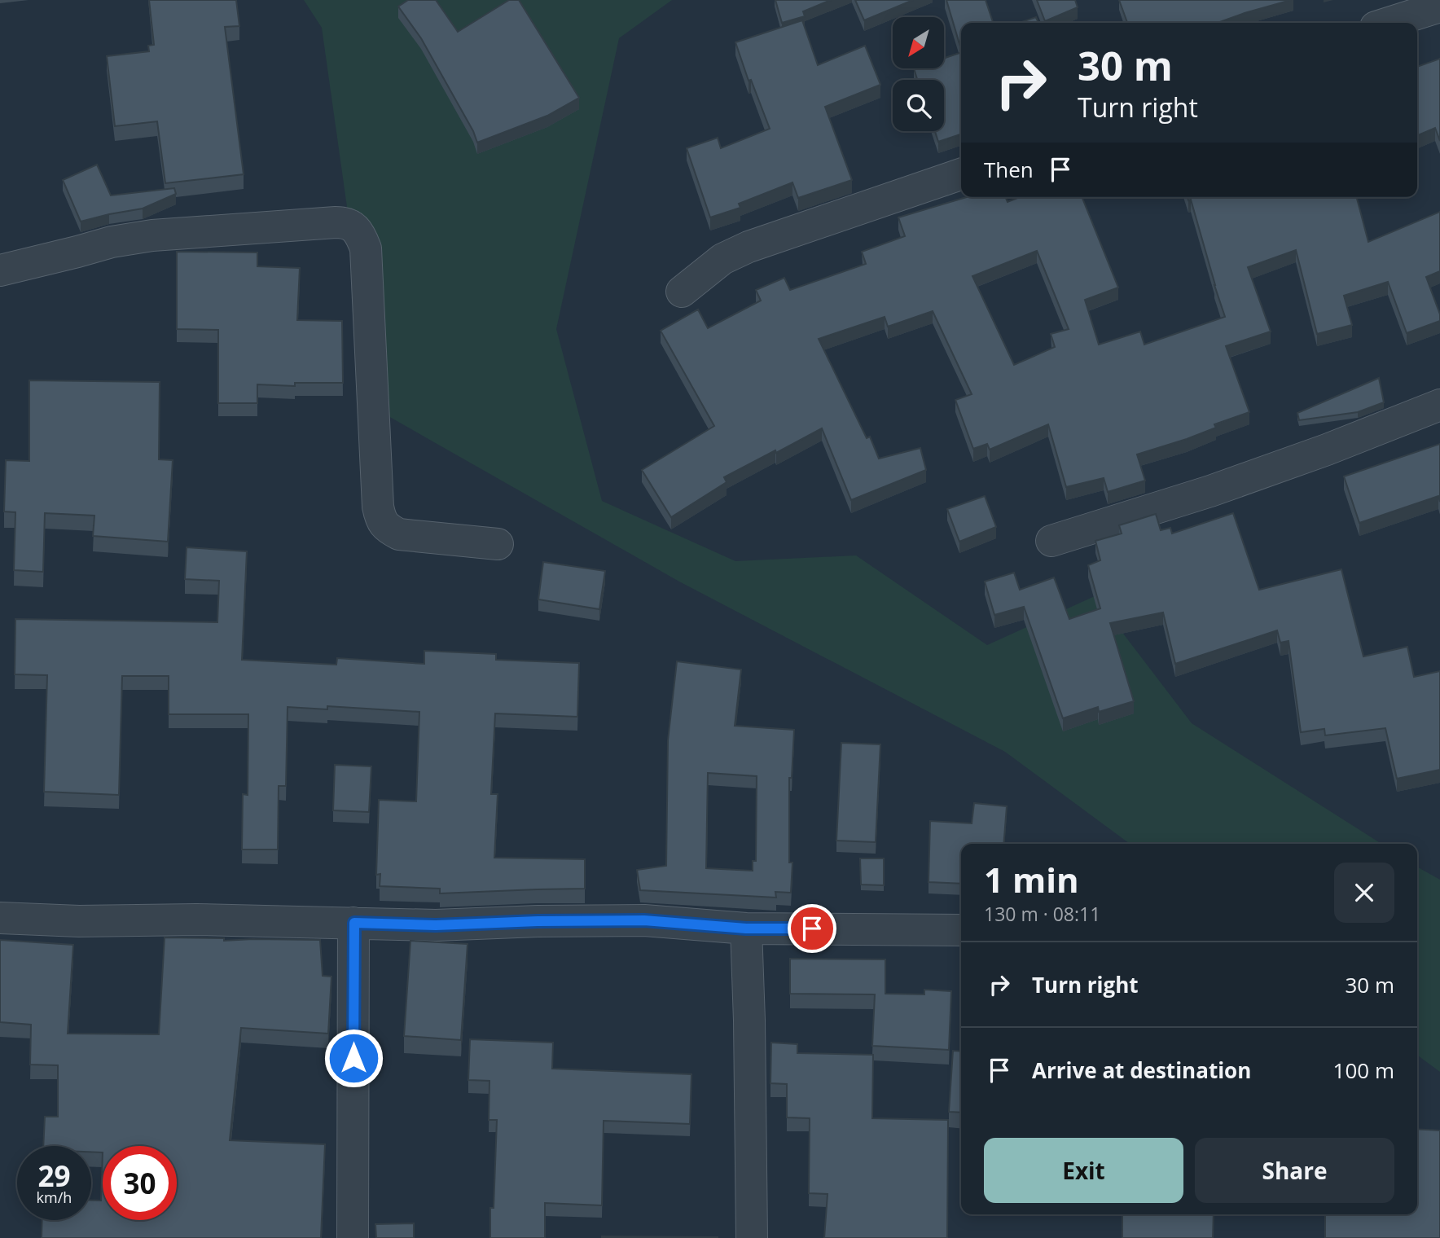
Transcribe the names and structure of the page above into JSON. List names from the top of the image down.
{
  "north": "bottom left",
  "page": {
    "turn": ["30 m", "Turn right"],
    "then": "Then",
    "heading": ["1 min", "130 m · 08:11"],
    "list": [
      {
        "name": "Turn right",
        "value": "30 m"
      },
      {
        "name": "Arrive at destination",
        "value": "100 m"
      }
    ],
    "buttons": ["Exit", "Share"],
    "speed": "29 km/h",
    "limit": "30"
  }
}
